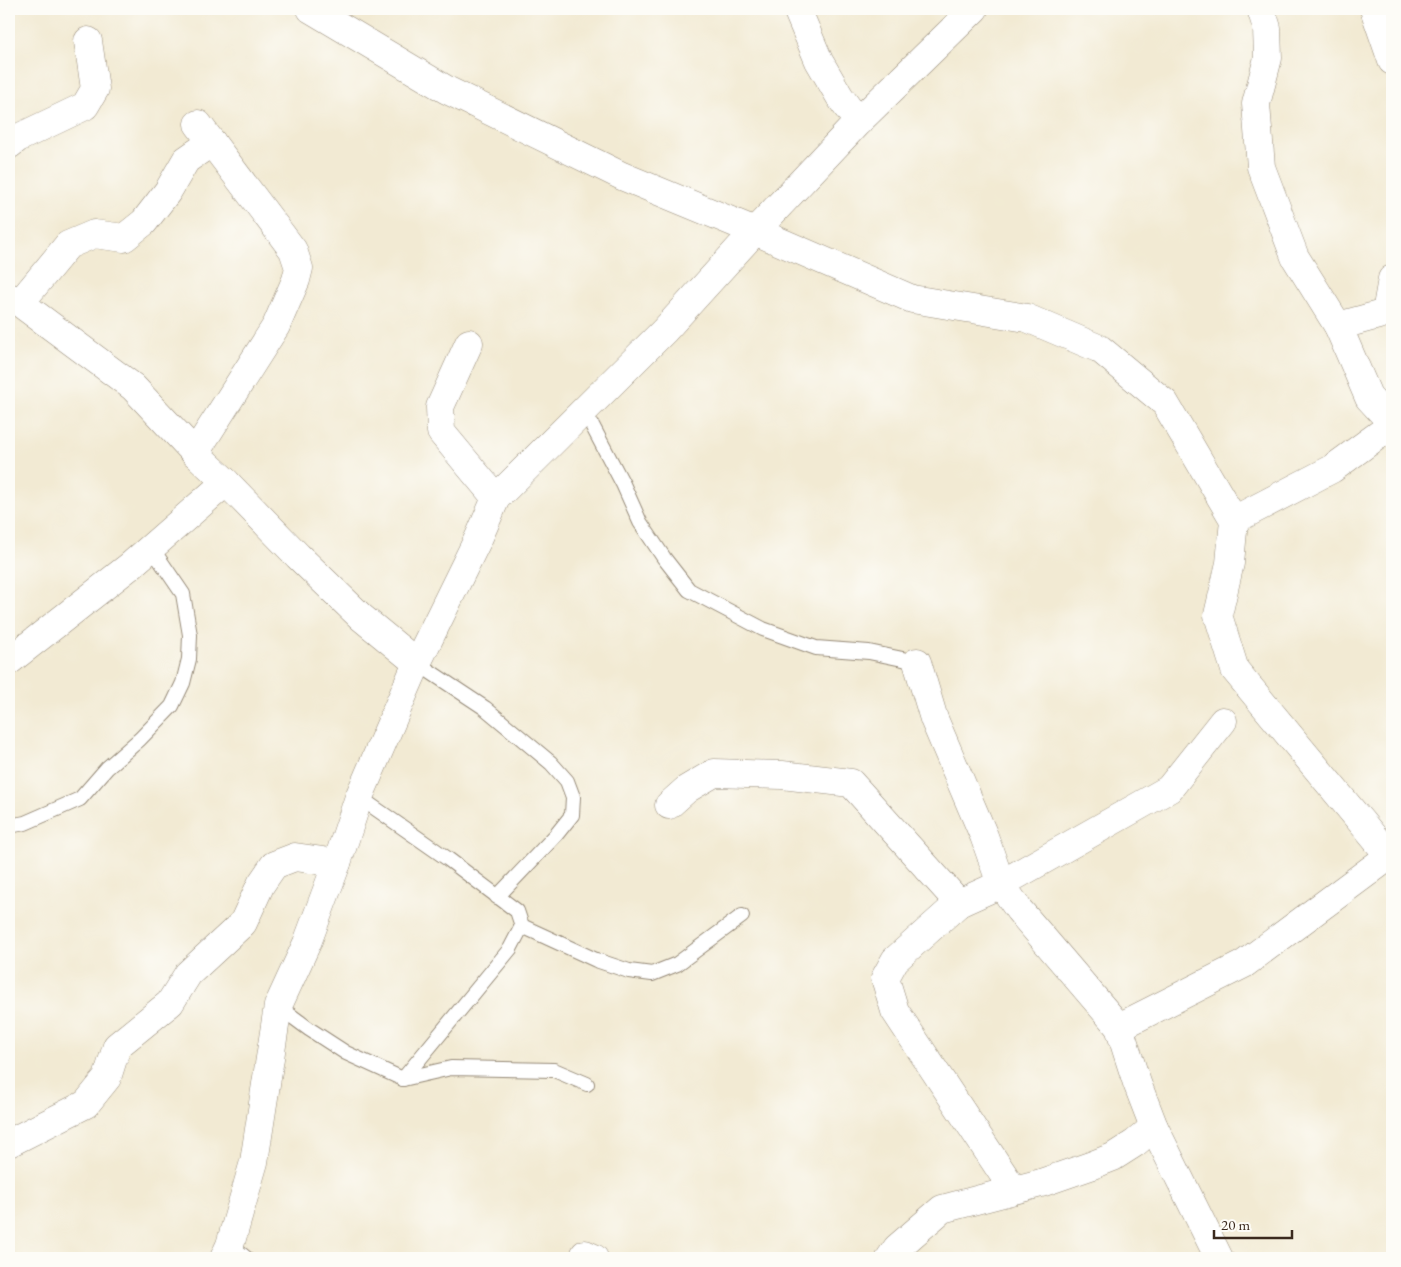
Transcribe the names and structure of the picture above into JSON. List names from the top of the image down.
{
  "scale_bar": "20 m"
}
